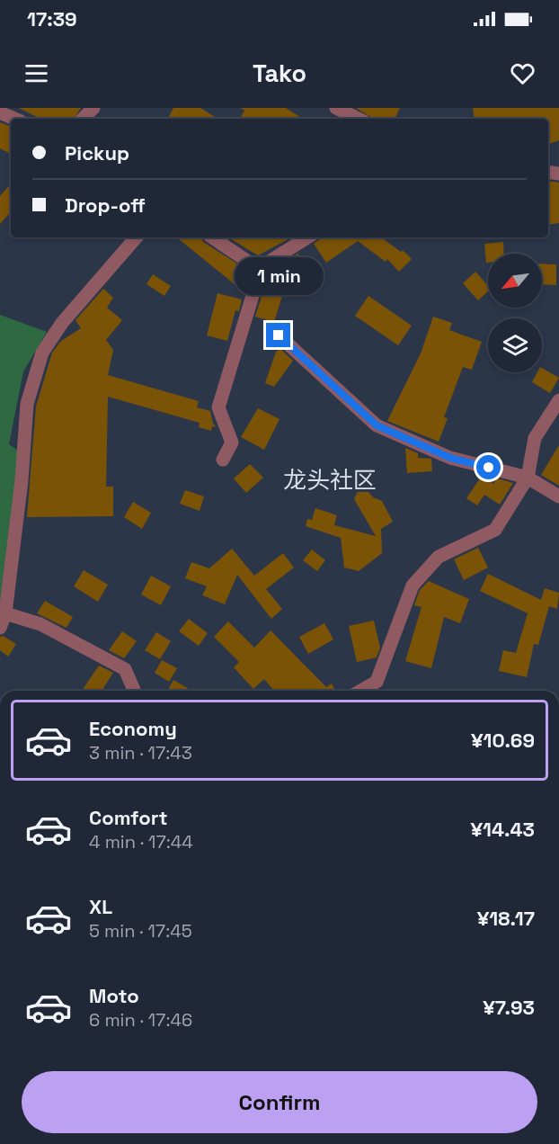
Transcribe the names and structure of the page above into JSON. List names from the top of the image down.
{
  "districts": ["龙头社区"],
  "north": "bottom left",
  "page": {
    "status": "17:39",
    "header": "Tako",
    "banner": ["Pickup", "Drop-off"],
    "bubble": "1 min",
    "list": [
      {
        "name": "Economy",
        "note": "3 min · 17:43",
        "value": "¥10.69"
      },
      {
        "name": "Comfort",
        "note": "4 min · 17:44",
        "value": "¥14.43"
      },
      {
        "name": "XL",
        "note": "5 min · 17:45",
        "value": "¥18.17"
      },
      {
        "name": "Moto",
        "note": "6 min · 17:46",
        "value": "¥7.93"
      }
    ],
    "buttons": "Confirm"
  }
}
